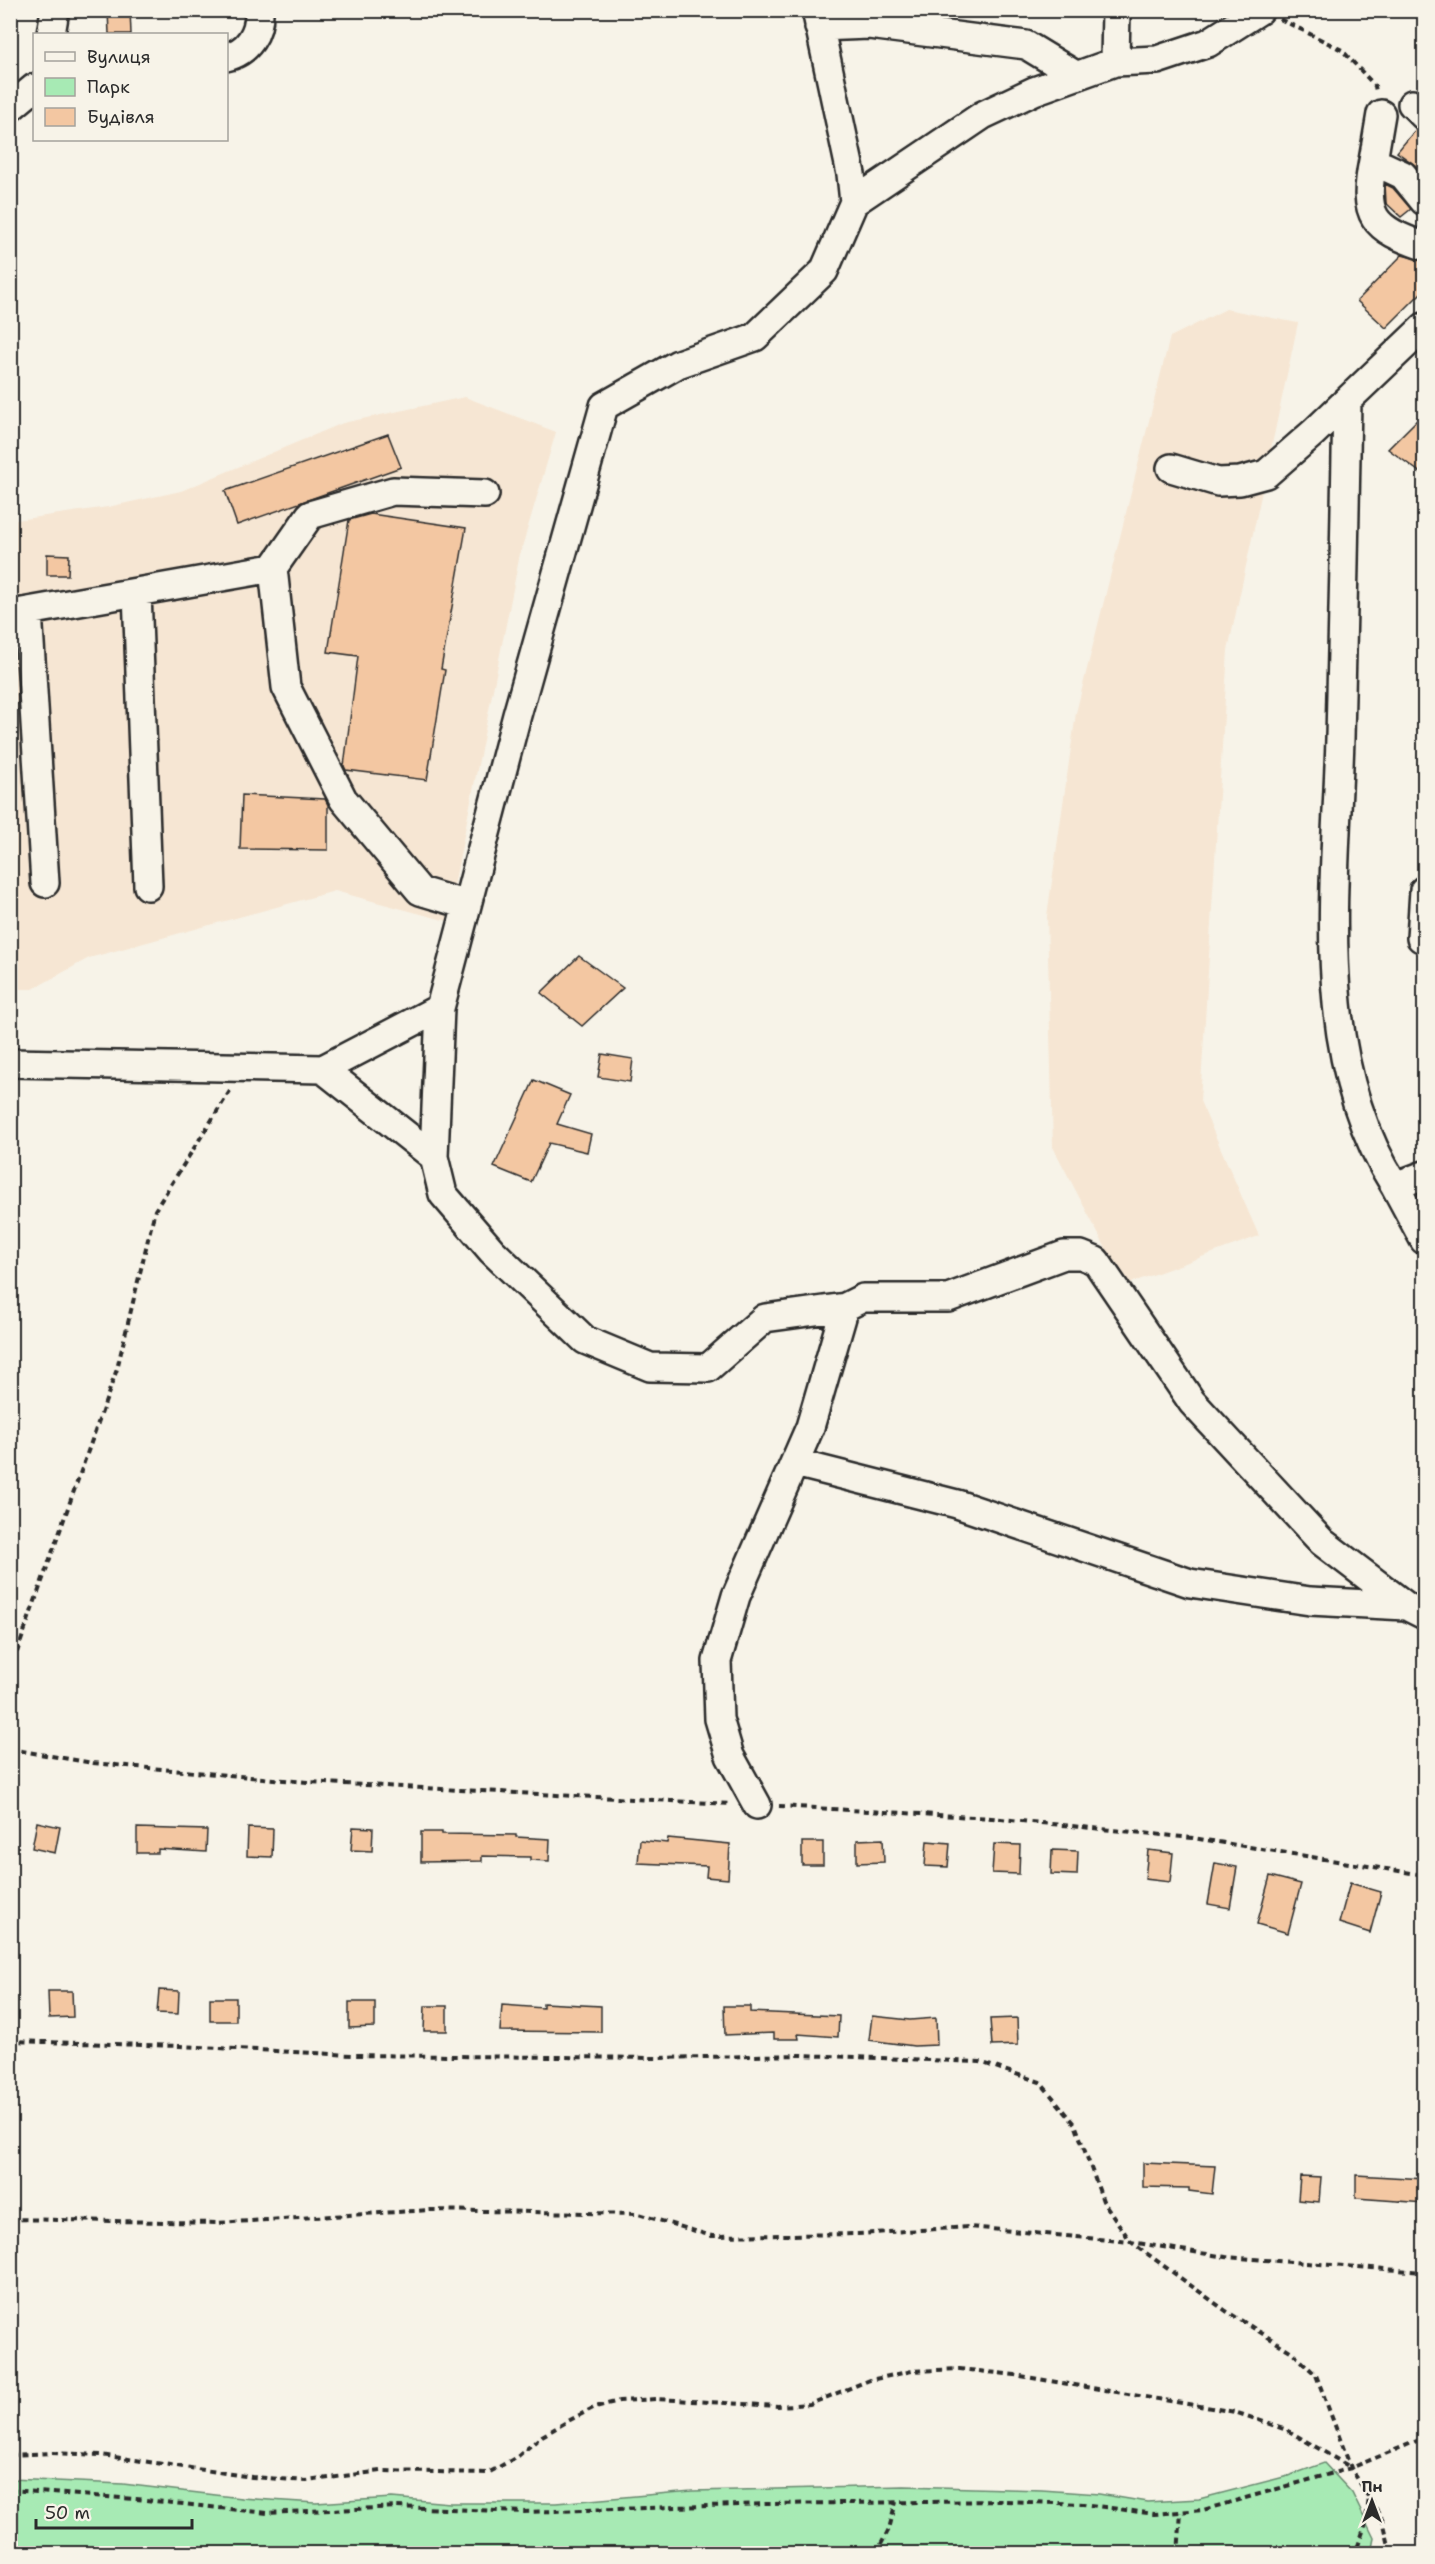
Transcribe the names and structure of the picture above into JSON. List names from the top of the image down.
{
  "legend": ["Вулиця", "Парк", "Будівля"],
  "scale_bar": "50 m",
  "north": "top"
}
